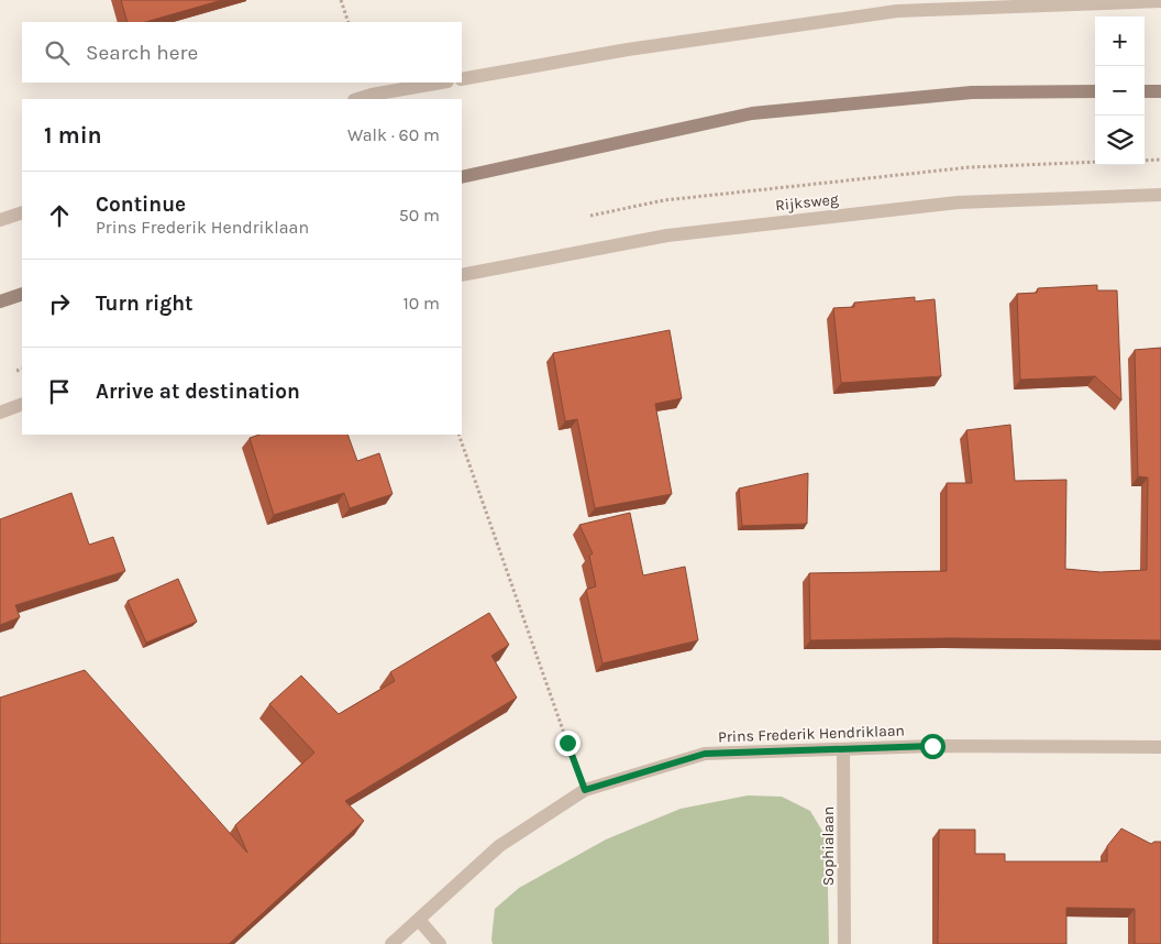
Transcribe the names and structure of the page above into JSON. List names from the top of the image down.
{
  "streets": {
    "street": ["Rijksweg", "Prins Frederik Hendriklaan", "Sophialaan"]
  },
  "crossings": [
    ["Prins Frederik Hendriklaan", "Sophialaan"]
  ],
  "page": {
    "map_buttons": ["+", "−"],
    "search": "Search here",
    "heading": ["1 min", "Walk · 60 m"],
    "list": [
      ["Continue", "Prins Frederik Hendriklaan", "50 m"],
      ["Turn right", "10 m"],
      "Arrive at destination"
    ]
  }
}
